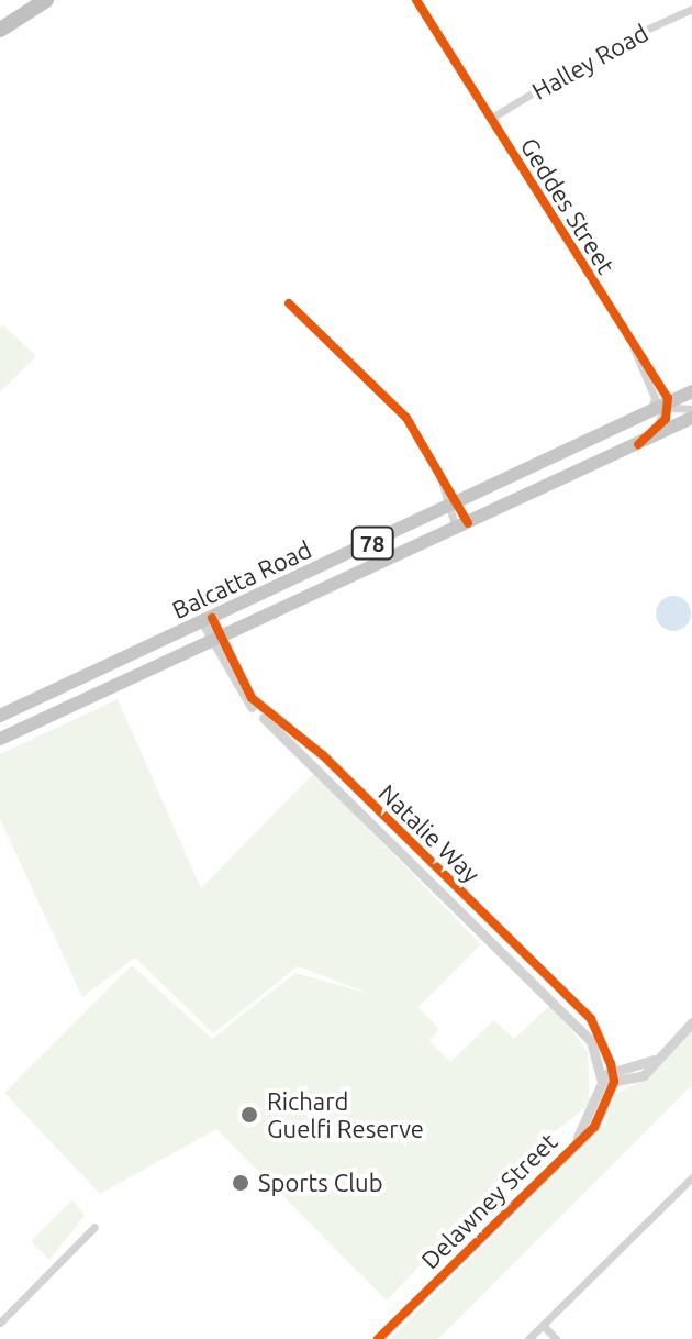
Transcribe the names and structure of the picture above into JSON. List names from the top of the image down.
{
  "streets": {
    "main road": ["78", "Balcatta Road"],
    "street": [
      "Halley Road",
      "Geddes Street",
      "Natalie Way",
      "Delawney Street"
    ]
  },
  "crossings": [
    ["Halley Road", "Geddes Street"],
    ["Geddes Street", "Balcatta Road"],
    ["Balcatta Road", "Natalie Way"],
    ["Natalie Way", "Delawney Street"]
  ],
  "places": ["Richard Guelfi Reserve", "Sports Club"]
}
